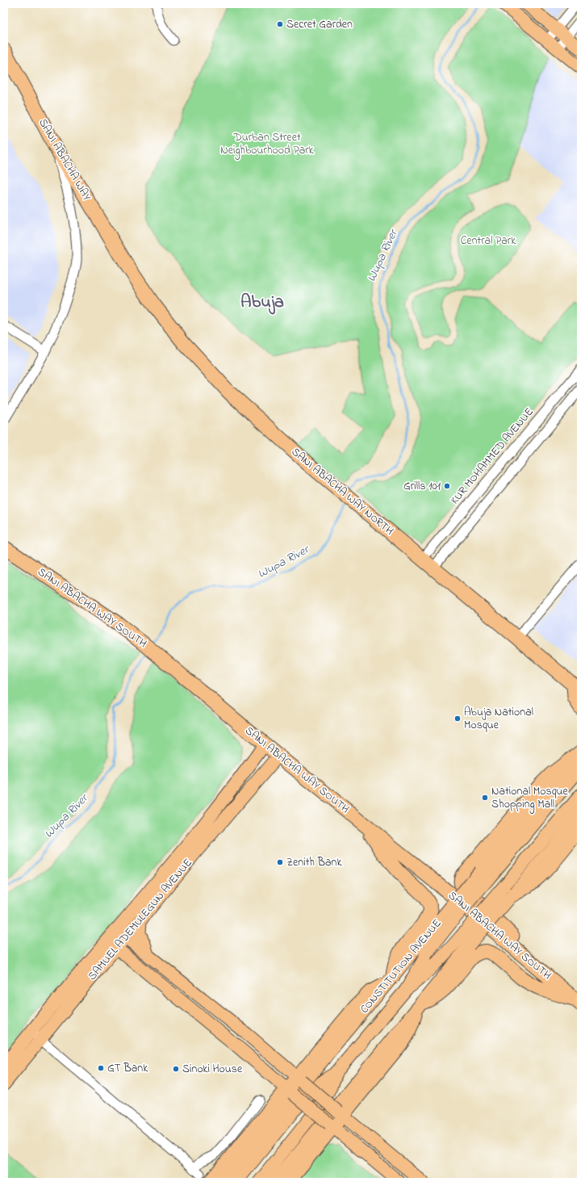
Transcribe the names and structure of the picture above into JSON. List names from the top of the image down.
{
  "streets": {
    "highway": ["SANI ABACHA WAY", "SANI ABACHA WAY NORTH", "SANI ABACHA WAY SOUTH"],
    "main road": ["SAMUEL ADEMULEGUN AVENUE", "CONSTITUTION AVENUE"],
    "street": ["KUR MOHAMMED AVENUE"]
  },
  "crossings": [
    ["SANI ABACHA WAY", "SANI ABACHA WAY NORTH"],
    ["KUR MOHAMMED AVENUE", "SANI ABACHA WAY NORTH"],
    ["SANI ABACHA WAY SOUTH", "SAMUEL ADEMULEGUN AVENUE"]
  ],
  "districts": ["Abuja"],
  "water": ["Wupa River"],
  "parks": ["Durban Street Neighbourhood Park", "Central Park"],
  "places": [
    "Secret Garden",
    "Grills 101",
    "Abuja National Mosque",
    "National Mosque Shopping Mall",
    "Zenith Bank",
    "GT Bank",
    "Sinoki House"
  ]
}
